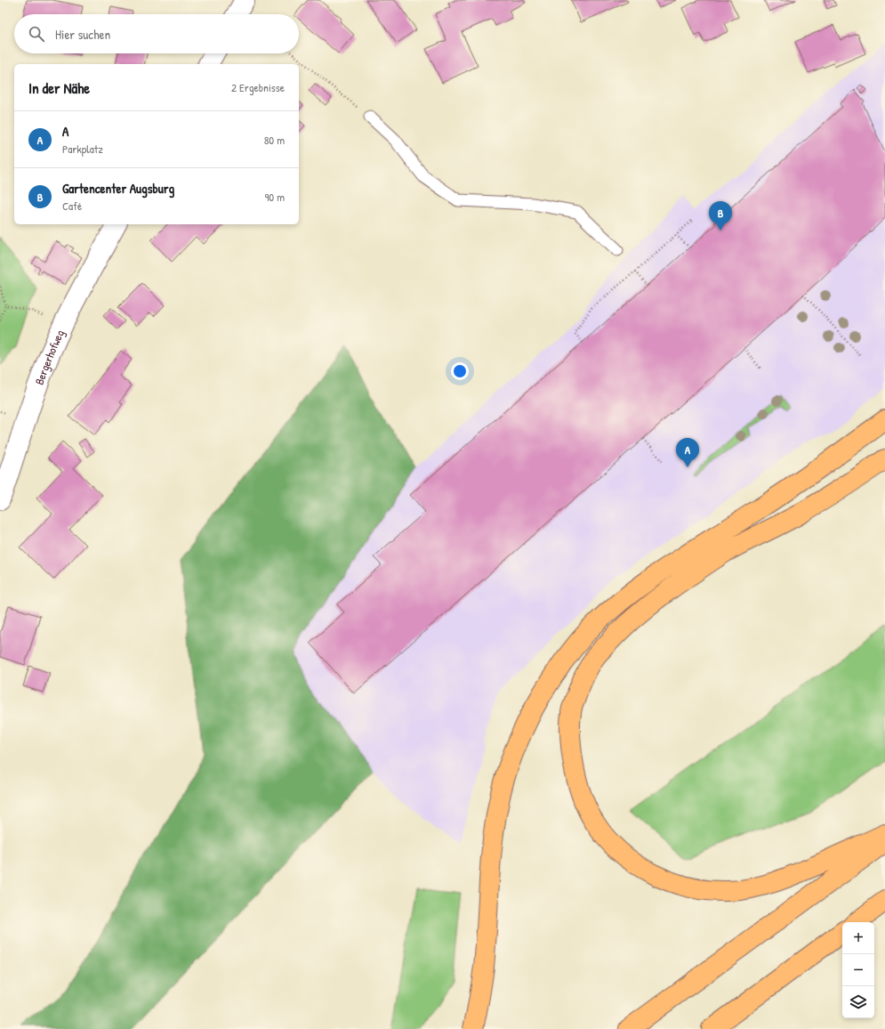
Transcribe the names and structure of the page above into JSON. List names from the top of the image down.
{
  "streets": {
    "street": ["Bergerhofweg"]
  },
  "page": {
    "search": "Hier suchen",
    "heading": ["In der Nähe", "2 Ergebnisse"],
    "list": [
      {
        "mark": "A",
        "name": "A",
        "note": "Parkplatz",
        "value": "80 m"
      },
      {
        "mark": "B",
        "name": "Gartencenter Augsburg",
        "note": "Café",
        "value": "90 m"
      }
    ],
    "pins": ["B", "A"],
    "map_buttons": ["+", "−"]
  }
}
